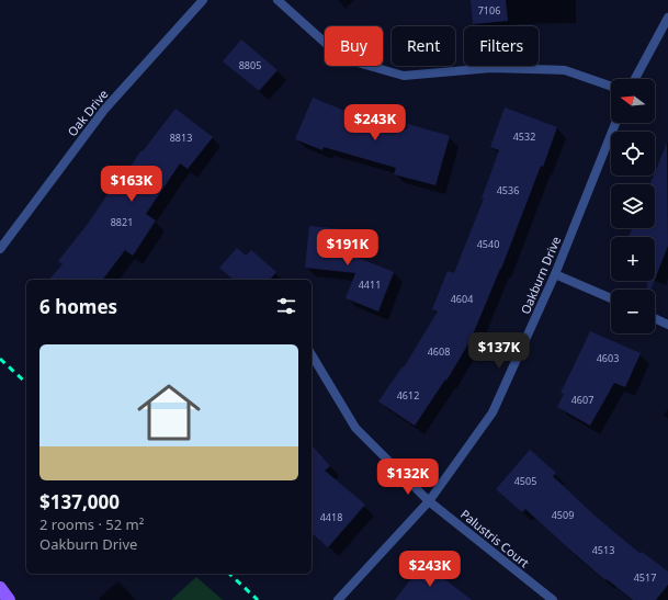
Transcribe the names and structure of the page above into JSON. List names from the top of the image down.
{
  "streets": {
    "street": ["Oak Drive", "Oakburn Drive", "Palustris Court"]
  },
  "crossings": [
    ["Oakburn Drive", "Palustris Court"]
  ],
  "house_numbers": [
    "7106",
    "8805",
    "4532",
    "8813",
    "4536",
    "8821",
    "4540",
    "4411",
    "4604",
    "4608",
    "4603",
    "4612",
    "4607",
    "4505",
    "4509",
    "4418",
    "4513",
    "4517"
  ],
  "north": "left",
  "page": {
    "chip": ["Buy", "Rent", "Filters"],
    "map_buttons": ["+", "−"],
    "price": [
      "$243K",
      "$163K",
      "$191K",
      "$137K",
      "$132K",
      "$243K"
    ],
    "heading": "6 homes",
    "list": [
      {
        "name": "$137,000",
        "note": "2 rooms · 52 m² · Oakburn Drive"
      }
    ]
  }
}
